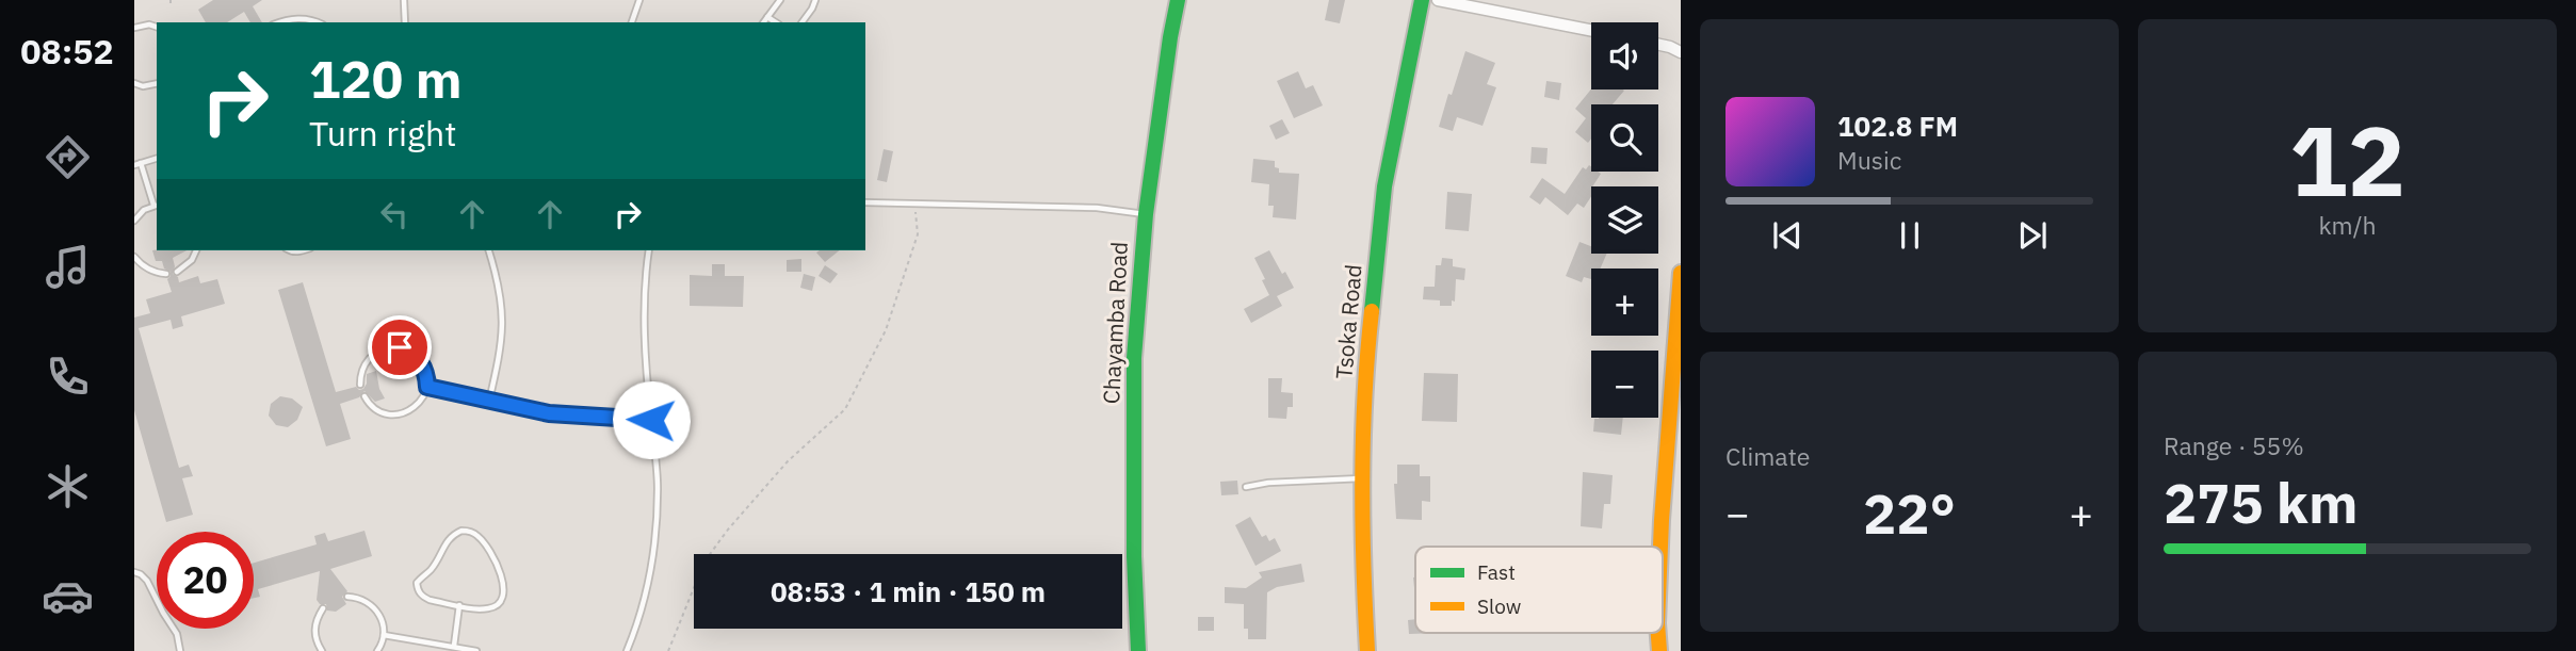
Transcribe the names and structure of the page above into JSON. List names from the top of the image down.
{
  "streets": {
    "street": ["Tsoka Road", "Chayamba Road"]
  },
  "legend": ["Fast", "Slow"],
  "page": {
    "tabs": "08:52",
    "tile": [
      ["12", "km/h"],
      "Climate",
      ["Range · 55%", "275 km"]
    ],
    "map_buttons": ["+", "−"],
    "turn": ["120 m", "Turn right"],
    "song": ["102.8 FM", "Music"],
    "heat": ["−", "22°", "+"],
    "limit": "20",
    "trip": "08:53 · 1 min · 150 m"
  }
}
